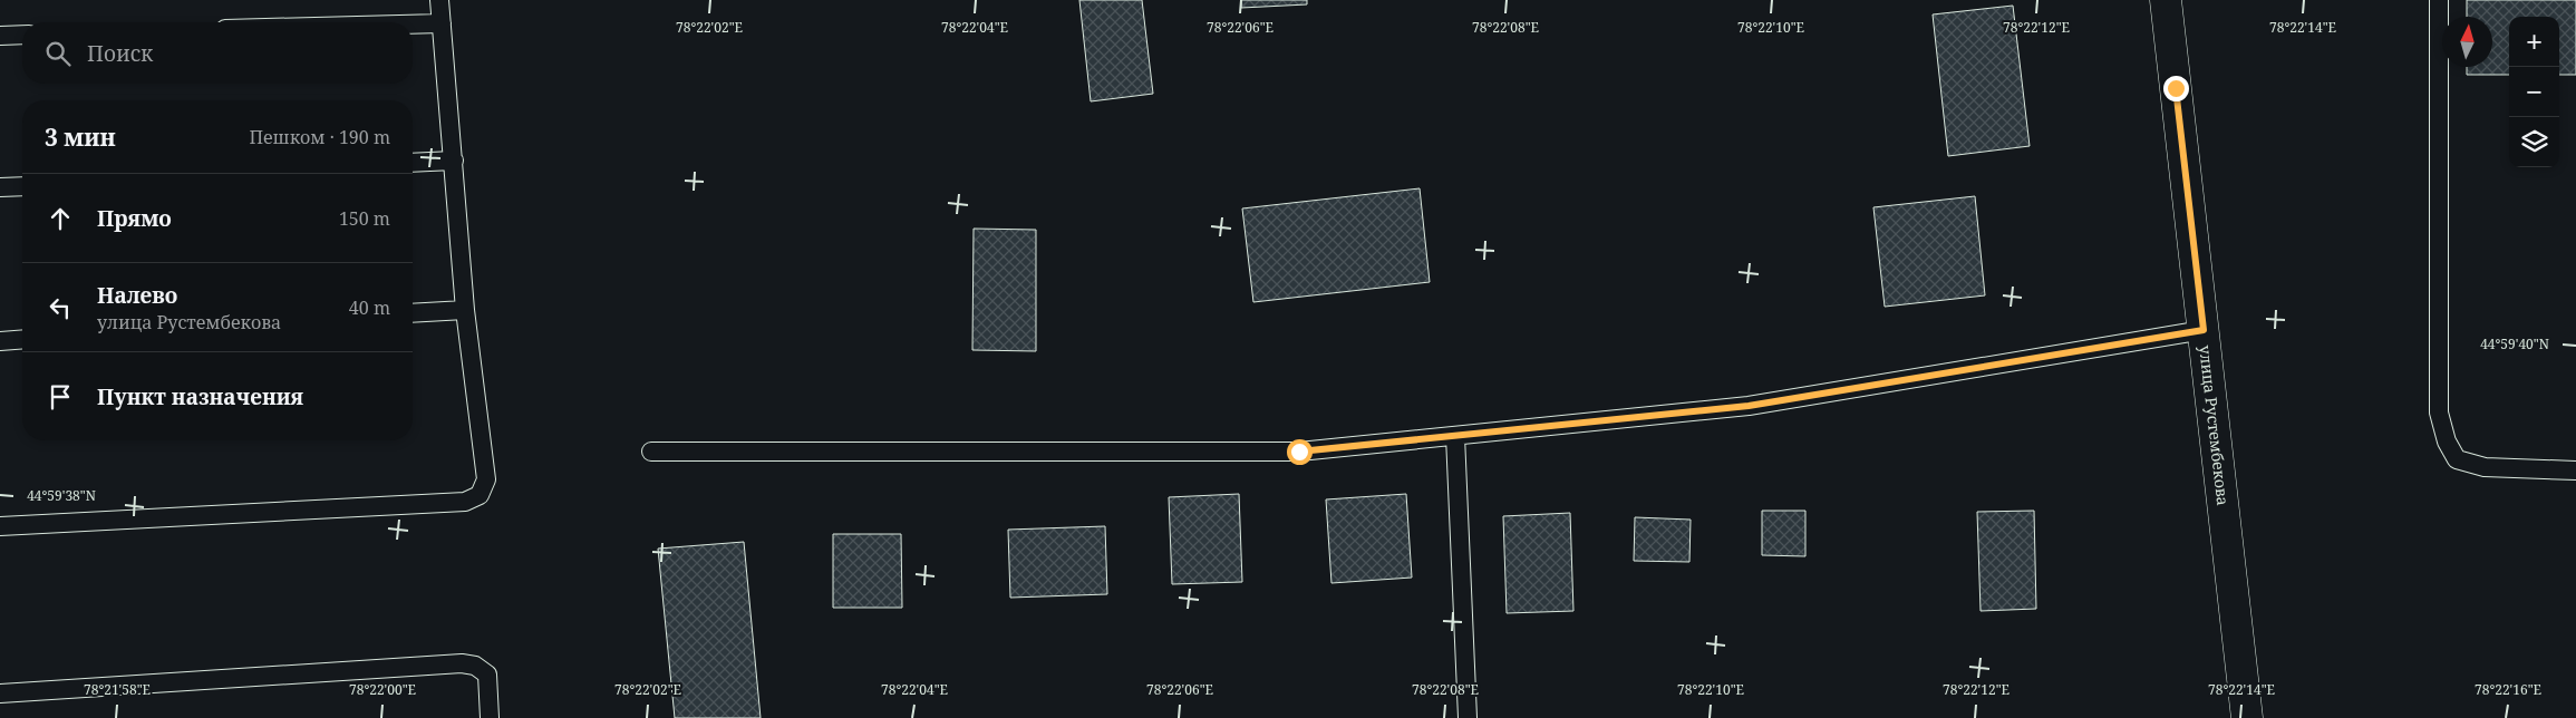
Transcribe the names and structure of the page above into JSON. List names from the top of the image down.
{
  "streets": {
    "street": ["улица Рустембекова"]
  },
  "north": "top",
  "page": {
    "map_buttons": ["+", "−"],
    "search": "Поиск",
    "heading": ["3 мин", "Пешком · 190 m"],
    "list": [
      ["Прямо", "150 m"],
      ["Налево", "улица Рустембекова", "40 m"],
      "Пункт назначения"
    ]
  },
  "coordinates": [
    "78°22'02\"E",
    "78°22'04\"E",
    "78°22'06\"E",
    "78°22'08\"E",
    "78°22'10\"E",
    "78°22'12\"E",
    "78°22'14\"E",
    "44°59'40\"N",
    "44°59'38\"N",
    "78°21'58\"E",
    "78°22'00\"E",
    "78°22'16\"E"
  ]
}
